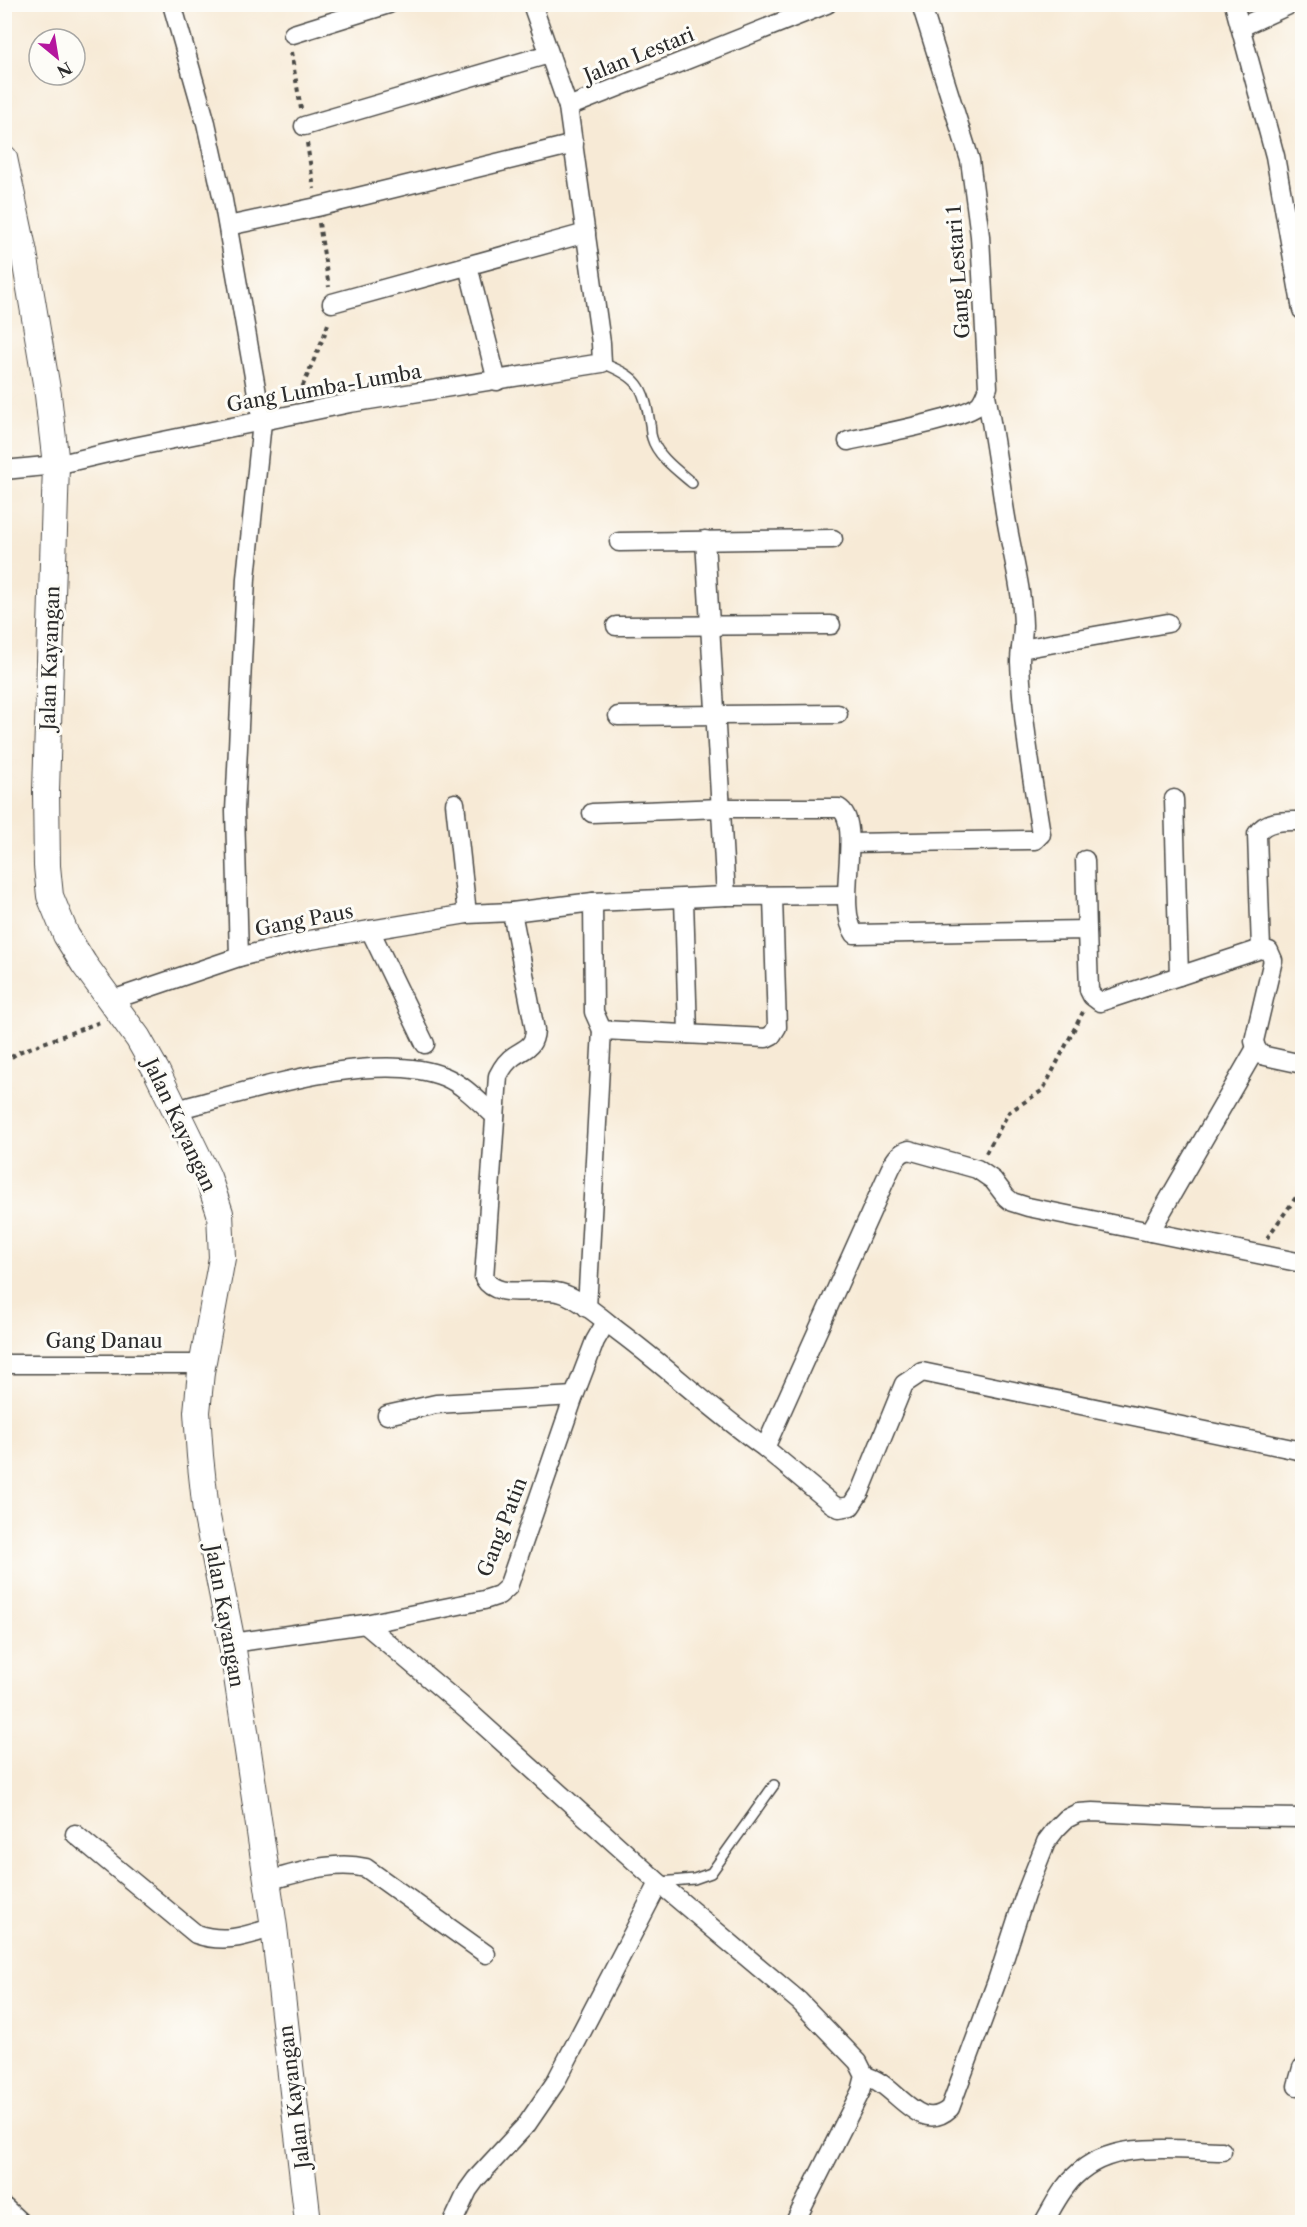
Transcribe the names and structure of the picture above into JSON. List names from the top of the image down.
{
  "streets": {
    "street": [
      "Jalan Lestari",
      "Gang Lestari 1",
      "Gang Lumba-Lumba",
      "Jalan Kayangan",
      "Gang Paus",
      "Gang Danau",
      "Gang Patin"
    ]
  },
  "crossings": [
    ["Gang Lumba-Lumba", "Jalan Kayangan"],
    ["Jalan Kayangan", "Gang Paus"],
    ["Jalan Kayangan", "Gang Danau"],
    ["Jalan Kayangan", "Gang Patin"]
  ],
  "north": "bottom right"
}
